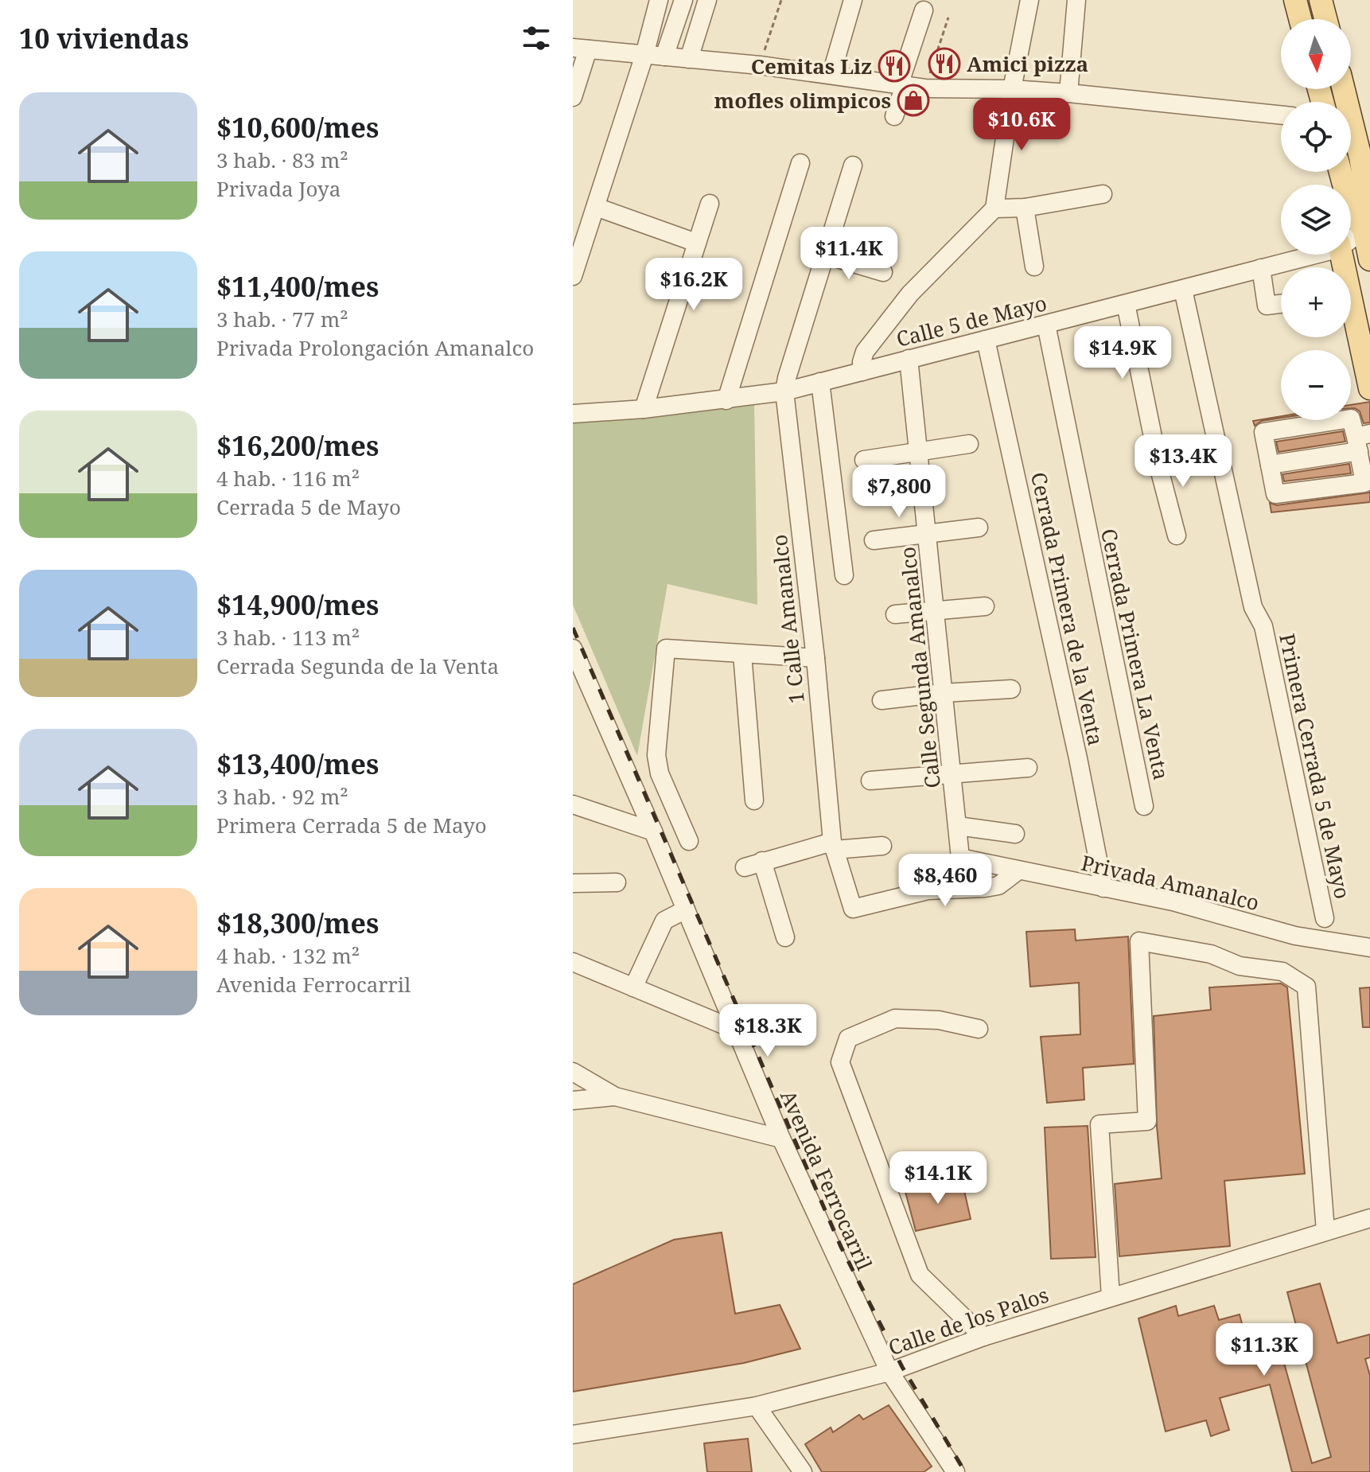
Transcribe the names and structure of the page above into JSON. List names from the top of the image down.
{
  "streets": {
    "street": [
      "Calle 5 de Mayo",
      "Cerrada Primera de la Venta",
      "1 Calle Amanalco",
      "Cerrada Primera La Venta",
      "Calle Segunda Amanalco",
      "Primera Cerrada 5 de Mayo",
      "Privada Amanalco",
      "Avenida Ferrocarril",
      "Calle de los Palos"
    ]
  },
  "crossings": [
    ["Calle 5 de Mayo", "Cerrada Primera de la Venta"],
    ["Calle 5 de Mayo", "1 Calle Amanalco"],
    ["Calle 5 de Mayo", "Cerrada Primera La Venta"],
    ["Calle 5 de Mayo", "Calle Segunda Amanalco"],
    ["Calle 5 de Mayo", "Primera Cerrada 5 de Mayo"],
    ["Cerrada Primera de la Venta", "Privada Amanalco"],
    ["1 Calle Amanalco", "Privada Amanalco"],
    ["Calle Segunda Amanalco", "Privada Amanalco"],
    ["Avenida Ferrocarril", "Calle de los Palos"]
  ],
  "places": {
    "restaurant": ["Amici pizza", "Cemitas Liz"],
    "shop": ["mofles olimpicos"]
  },
  "north": "bottom",
  "page": {
    "heading": "10 viviendas",
    "map_buttons": ["+", "−"],
    "list": [
      {
        "name": "$10,600/mes",
        "note": "3 hab. · 83 m² · Privada Joya"
      },
      {
        "name": "$11,400/mes",
        "note": "3 hab. · 77 m² · Privada Prolongación Amanalco"
      },
      {
        "name": "$16,200/mes",
        "note": "4 hab. · 116 m² · Cerrada 5 de Mayo"
      },
      {
        "name": "$14,900/mes",
        "note": "3 hab. · 113 m² · Cerrada Segunda de la Venta"
      },
      {
        "name": "$13,400/mes",
        "note": "3 hab. · 92 m² · Primera Cerrada 5 de Mayo"
      },
      {
        "name": "$18,300/mes",
        "note": "4 hab. · 132 m² · Avenida Ferrocarril"
      }
    ],
    "price": [
      "$10.6K",
      "$11.4K",
      "$16.2K",
      "$14.9K",
      "$13.4K",
      "$7,800",
      "$8,460",
      "$18.3K",
      "$14.1K",
      "$11.3K"
    ]
  }
}
